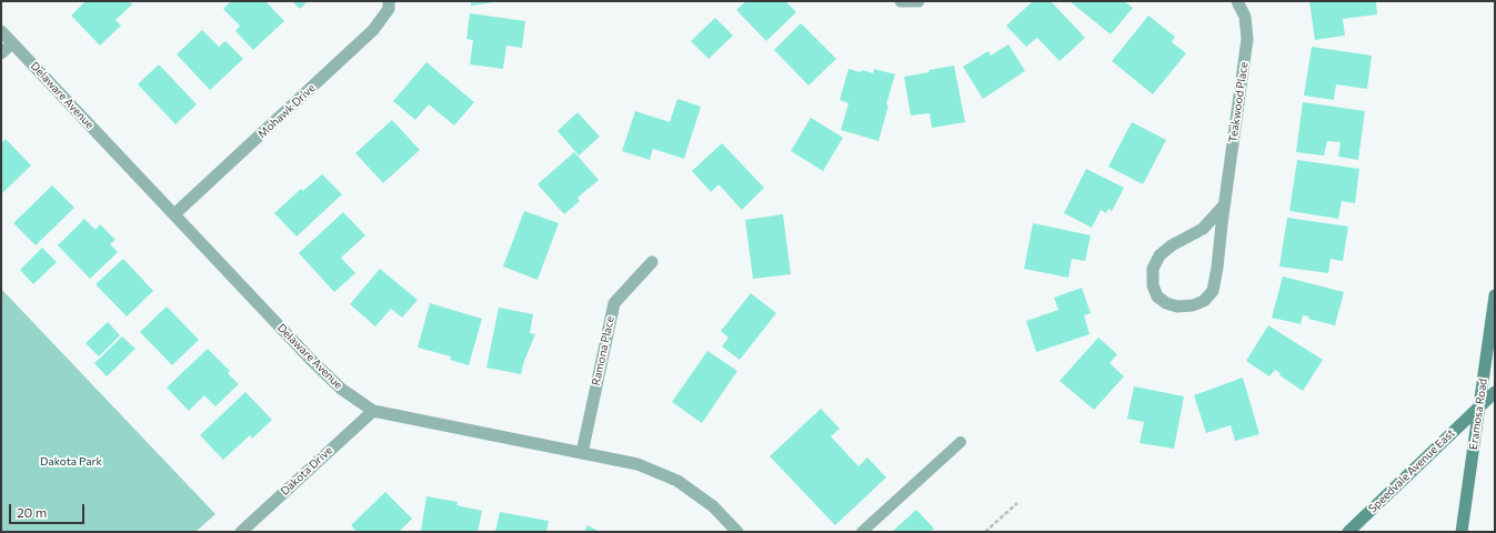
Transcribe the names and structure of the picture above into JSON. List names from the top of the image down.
{
  "streets": {
    "main road": ["Eramosa Road", "Speedvale Avenue East"],
    "street": [
      "Delaware Avenue",
      "Teakwood Place",
      "Mohawk Drive",
      "Ramona Place",
      "Dakota Drive"
    ]
  },
  "crossings": [
    ["Delaware Avenue", "Mohawk Drive"],
    ["Delaware Avenue", "Ramona Place"],
    ["Delaware Avenue", "Dakota Drive"],
    ["Eramosa Road", "Speedvale Avenue East"]
  ],
  "parks": ["Dakota Park"],
  "scale_bar": "20 m"
}
